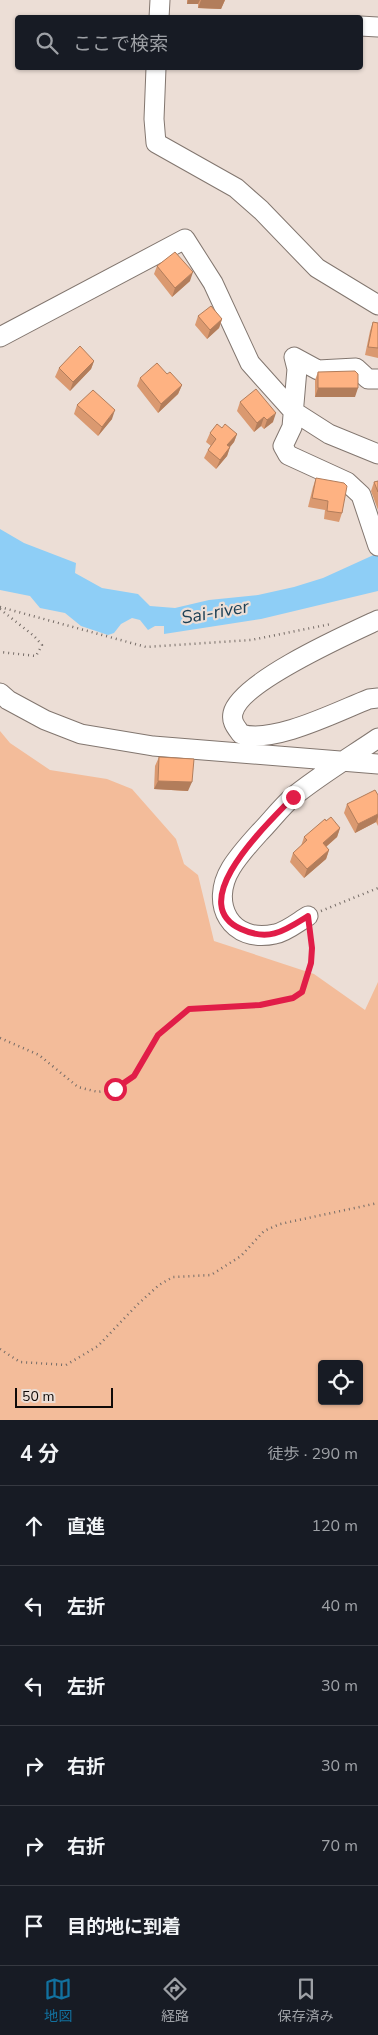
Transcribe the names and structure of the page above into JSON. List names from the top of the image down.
{
  "water": ["Sai-river"],
  "scale_bar": "50 m",
  "page": {
    "search": "ここで検索",
    "scale": "50 m",
    "heading": ["4 分", "徒歩 · 290 m"],
    "list": [
      ["直進", "120 m"],
      ["左折", "40 m"],
      ["左折", "30 m"],
      ["右折", "30 m"],
      ["右折", "70 m"],
      "目的地に到着"
    ],
    "nav": ["地図", "経路", "保存済み"]
  }
}
